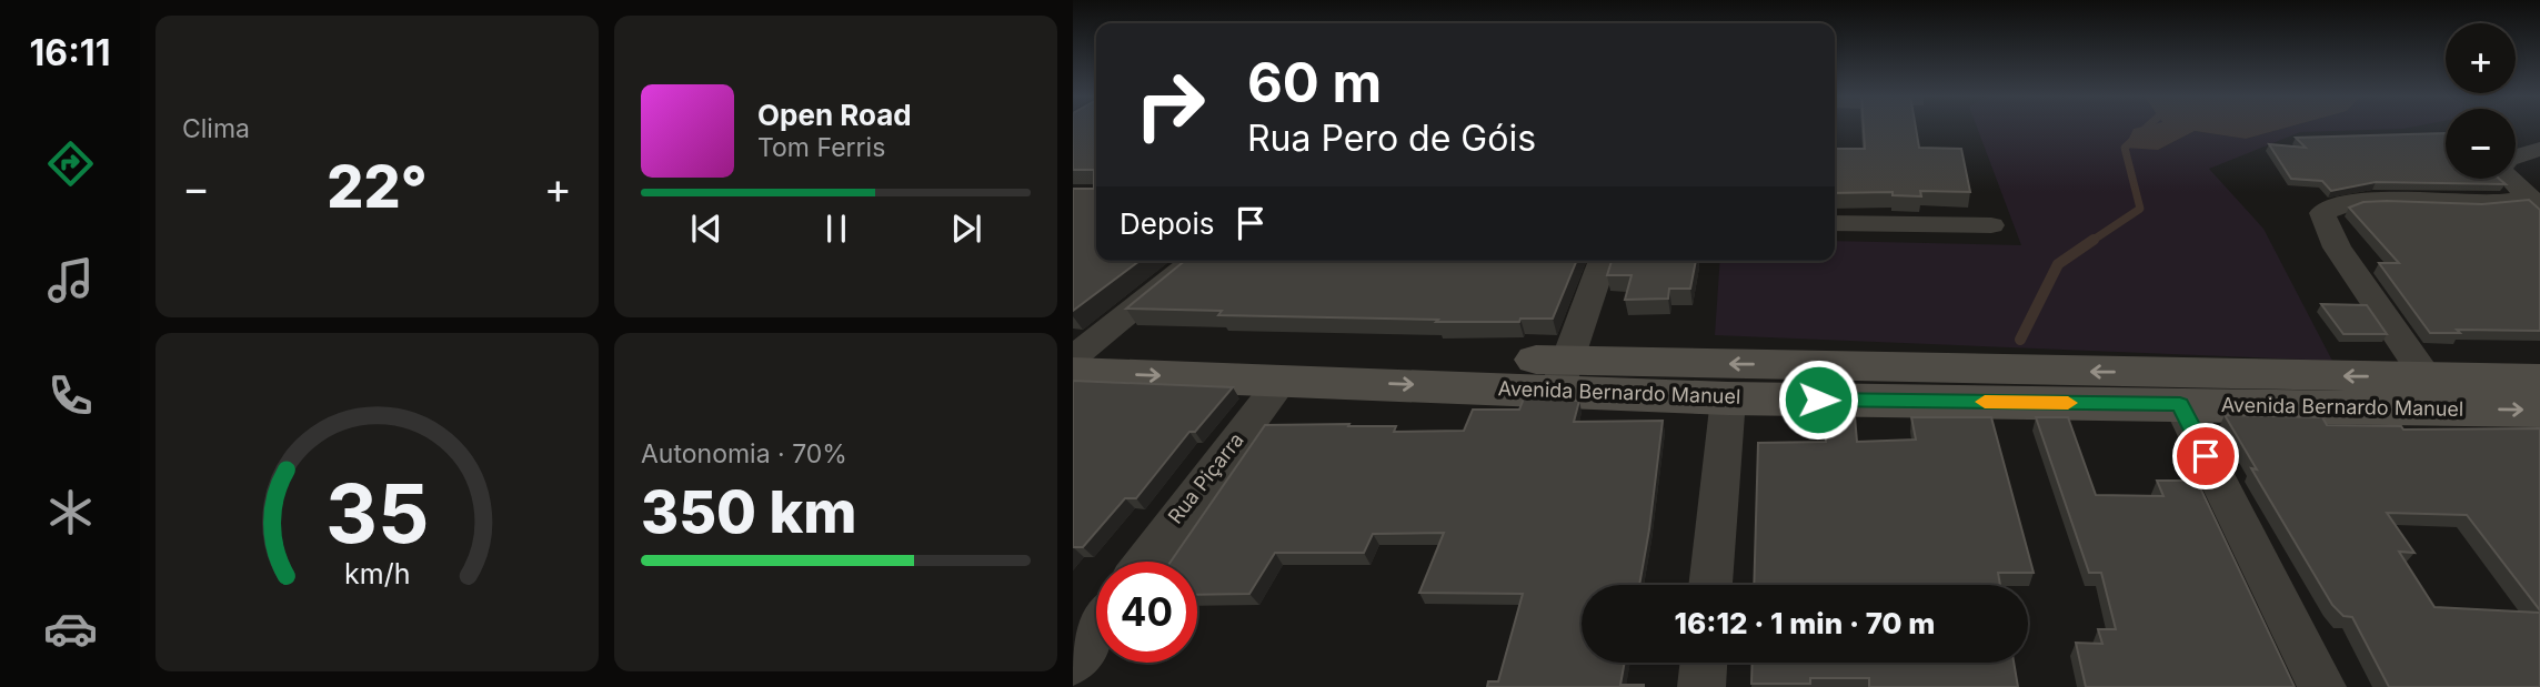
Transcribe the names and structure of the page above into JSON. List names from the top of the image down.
{
  "streets": {
    "street": ["Avenida Bernardo Manuel", "Rua Piçarra"]
  },
  "crossings": [
    ["Avenida Bernardo Manuel", "Rua Piçarra"]
  ],
  "page": {
    "tabs": "16:11",
    "tile": [
      "Clima",
      ["Autonomia · 70%", "350 km"]
    ],
    "map_buttons": ["+", "−"],
    "turn": ["60 m", "Rua Pero de Góis"],
    "song": ["Open Road", "Tom Ferris"],
    "heat": ["−", "22°", "+"],
    "then": "Depois",
    "limit": "40",
    "trip": "16:12 · 1 min · 70 m",
    "gauge": ["35", "km/h"]
  }
}
